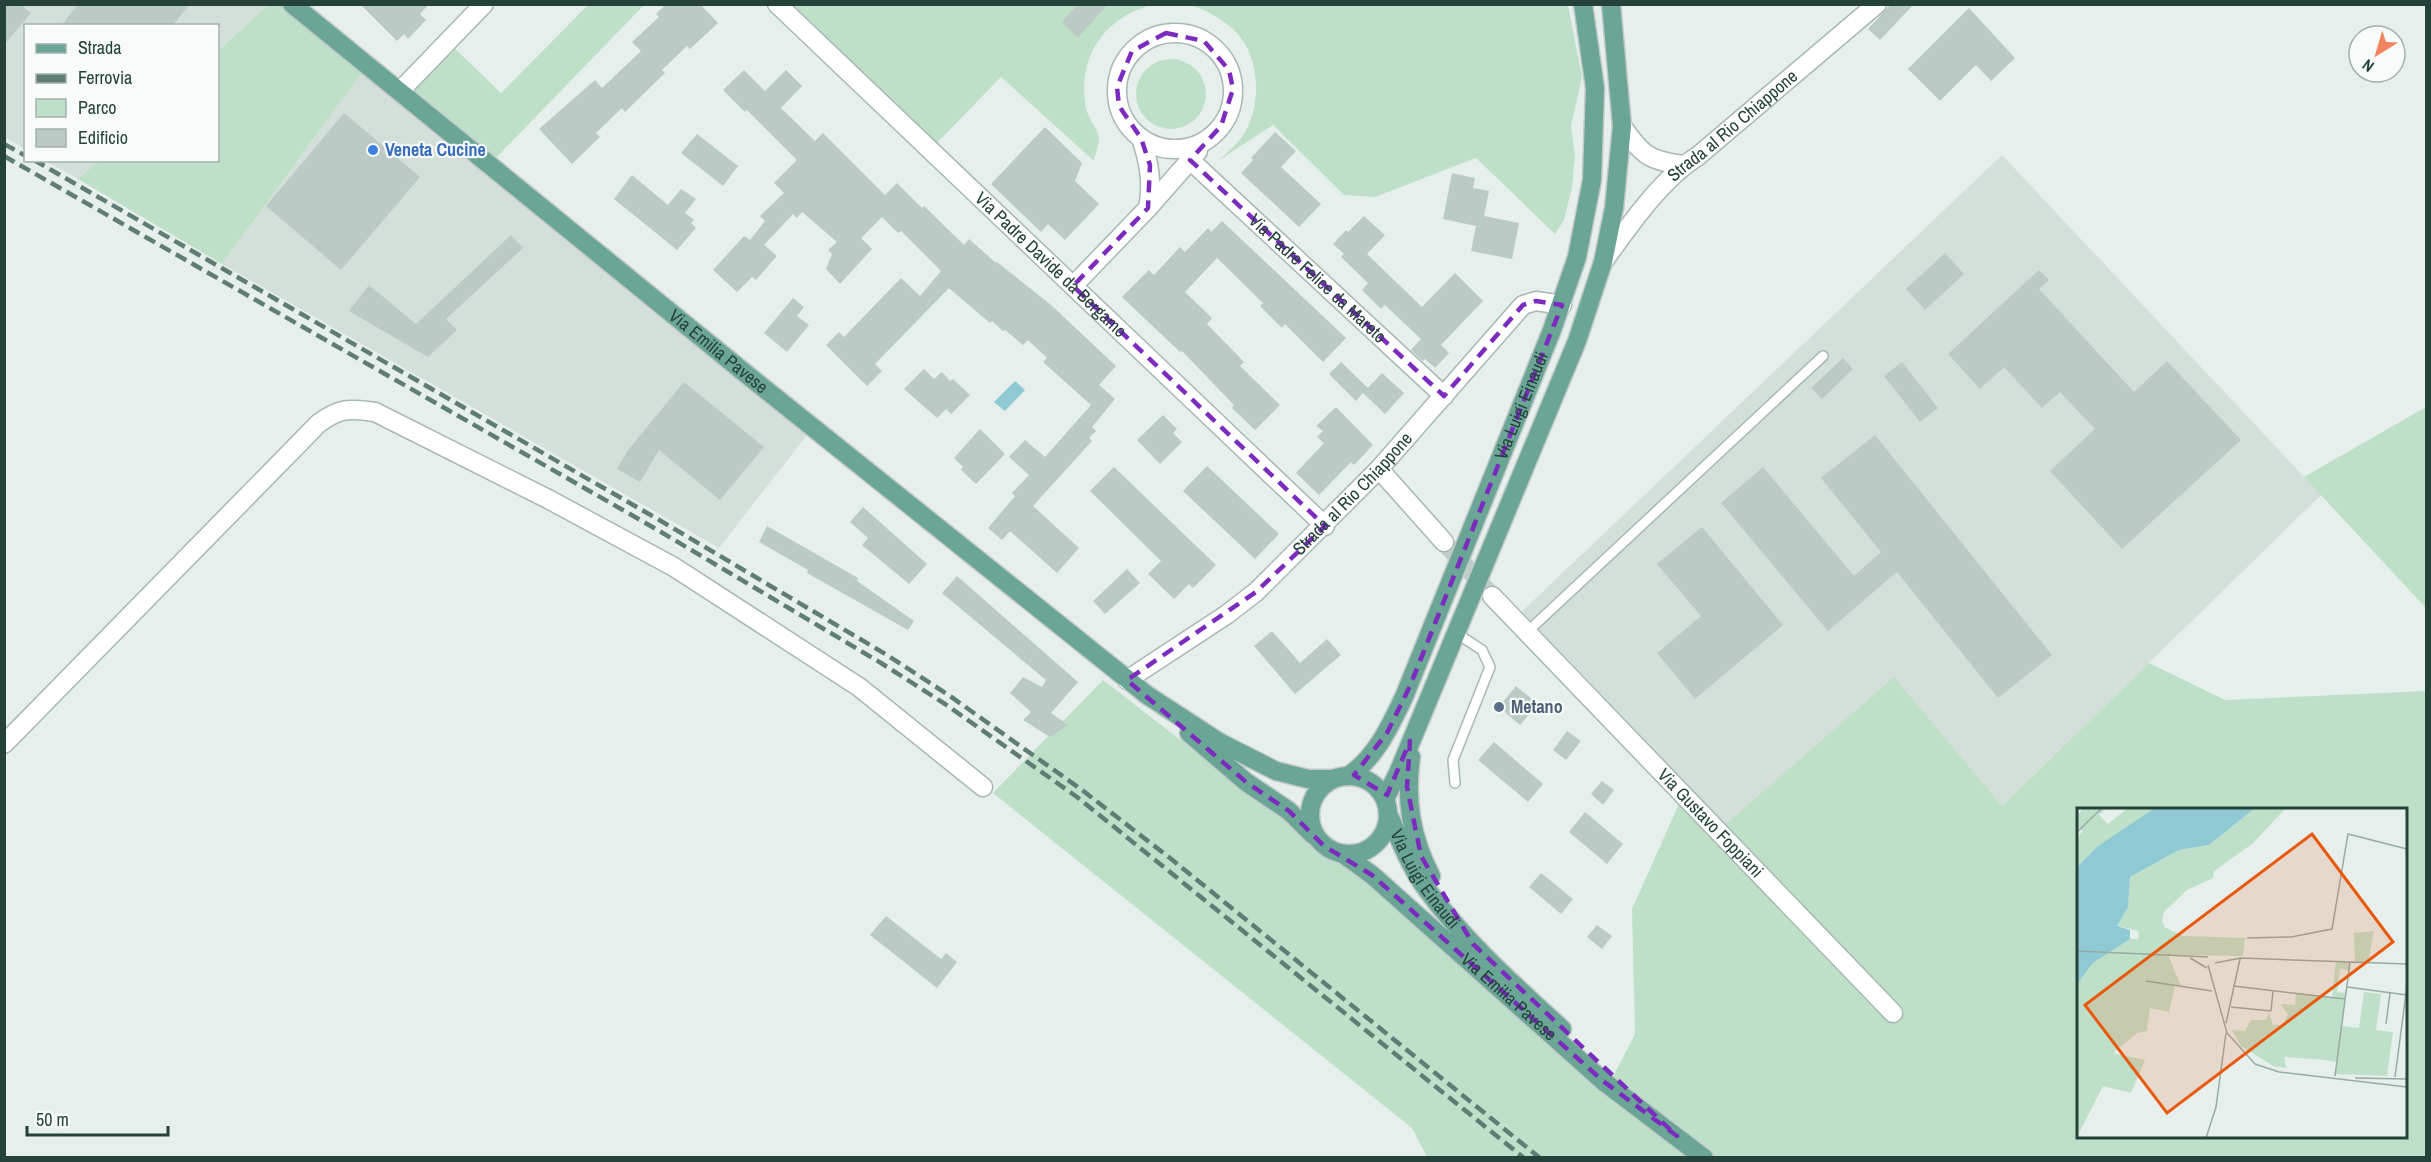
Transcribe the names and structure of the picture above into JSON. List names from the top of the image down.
{
  "streets": {
    "main road": ["Via Emilia Pavese", "Via Luigi Einaudi"],
    "street": [
      "Strada al Rio Chiappone",
      "Via Padre Davide da Bergamo",
      "Via Padre Felice da Mareto",
      "Via Gustavo Foppiani"
    ]
  },
  "crossings": [
    ["Strada al Rio Chiappone", "Via Padre Davide da Bergamo"],
    ["Strada al Rio Chiappone", "Via Padre Felice da Mareto"],
    ["Strada al Rio Chiappone", "Via Emilia Pavese"],
    ["Strada al Rio Chiappone", "Via Luigi Einaudi"],
    ["Via Emilia Pavese", "Via Luigi Einaudi"]
  ],
  "places": ["Veneta Cucine", "Metano"],
  "legend": [
    "Strada",
    "Ferrovia",
    "Parco",
    "Edificio"
  ],
  "scale_bar": "50 m",
  "north": "bottom left"
}
